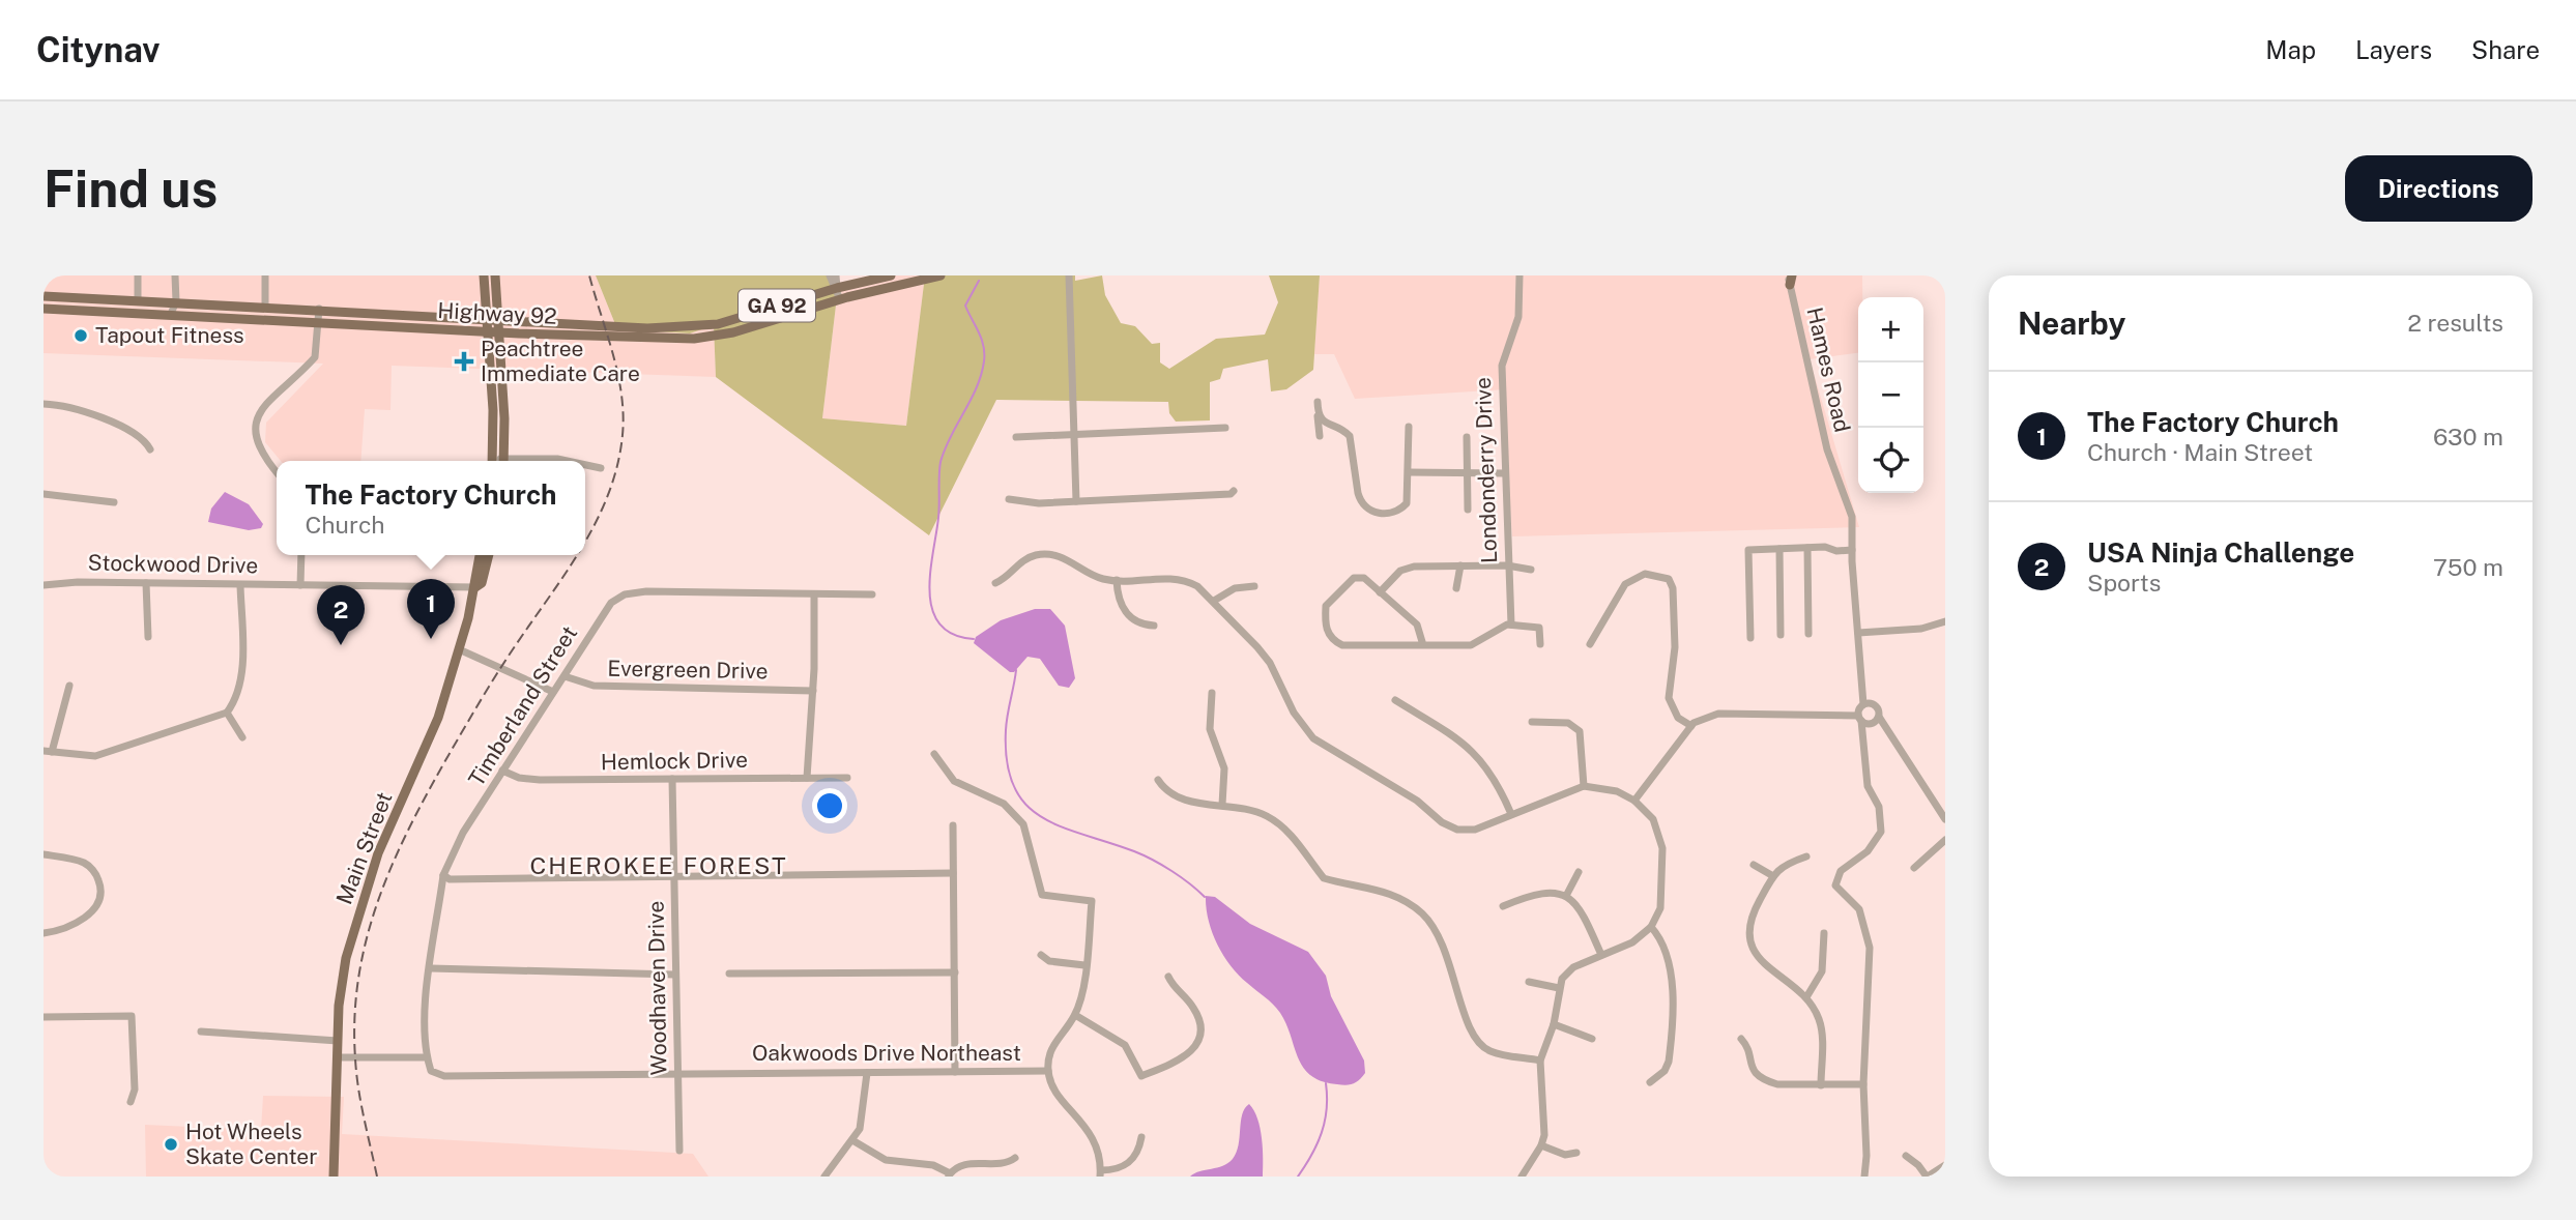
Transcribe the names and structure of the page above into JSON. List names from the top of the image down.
{
  "streets": {
    "main road": ["GA 92", "Highway 92", "Main Street"],
    "street": [
      "Hames Road",
      "Londonderry Drive",
      "Stockwood Drive",
      "Evergreen Drive",
      "Timberland Street",
      "Hemlock Drive",
      "Woodhaven Drive",
      "Oakwoods Drive Northeast"
    ]
  },
  "crossings": [
    ["Stockwood Drive", "Main Street"],
    ["Evergreen Drive", "Timberland Street"],
    ["Timberland Street", "Hemlock Drive"],
    ["Timberland Street", "Oakwoods Drive Northeast"],
    ["Hemlock Drive", "Woodhaven Drive"],
    ["Woodhaven Drive", "Oakwoods Drive Northeast"]
  ],
  "districts": ["CHEROKEE FOREST"],
  "places": {
    "other": ["Tapout Fitness", "Hot Wheels Skate Center"],
    "health": ["Peachtree Immediate Care"]
  },
  "page": {
    "header": "Citynav",
    "nav": ["Map", "Layers", "Share"],
    "buttons": "Directions",
    "title": "Find us",
    "heading": ["Nearby", "2 results"],
    "map_buttons": ["+", "−"],
    "list": [
      {
        "mark": "1",
        "name": "The Factory Church",
        "note": "Church · Main Street",
        "value": "630 m"
      },
      {
        "mark": "2",
        "name": "USA Ninja Challenge",
        "note": "Sports",
        "value": "750 m"
      }
    ],
    "popup": ["The Factory Church", "Church"],
    "pins": ["1", "2"]
  }
}
